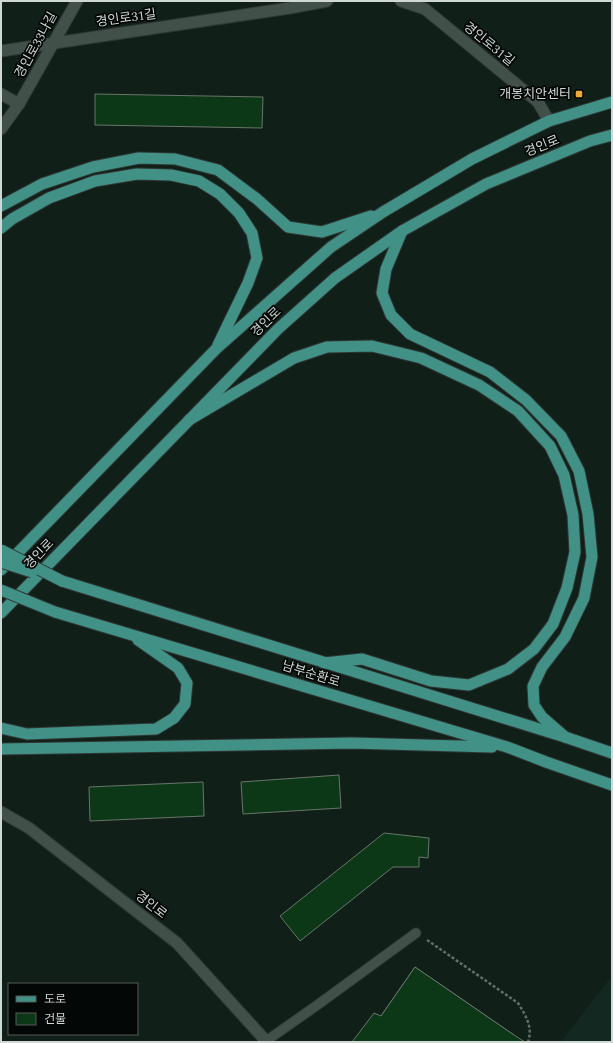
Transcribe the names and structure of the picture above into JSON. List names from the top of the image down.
{
  "streets": {
    "main road": ["경인로", "남부순환로"],
    "street": ["경인로31길", "경인로33나길"]
  },
  "crossings": [
    ["경인로31길", "경인로33나길"],
    ["경인로31길", "경인로"]
  ],
  "places": {
    "transit": ["개봉치안센터"]
  },
  "legend": ["도로", "건물"]
}
